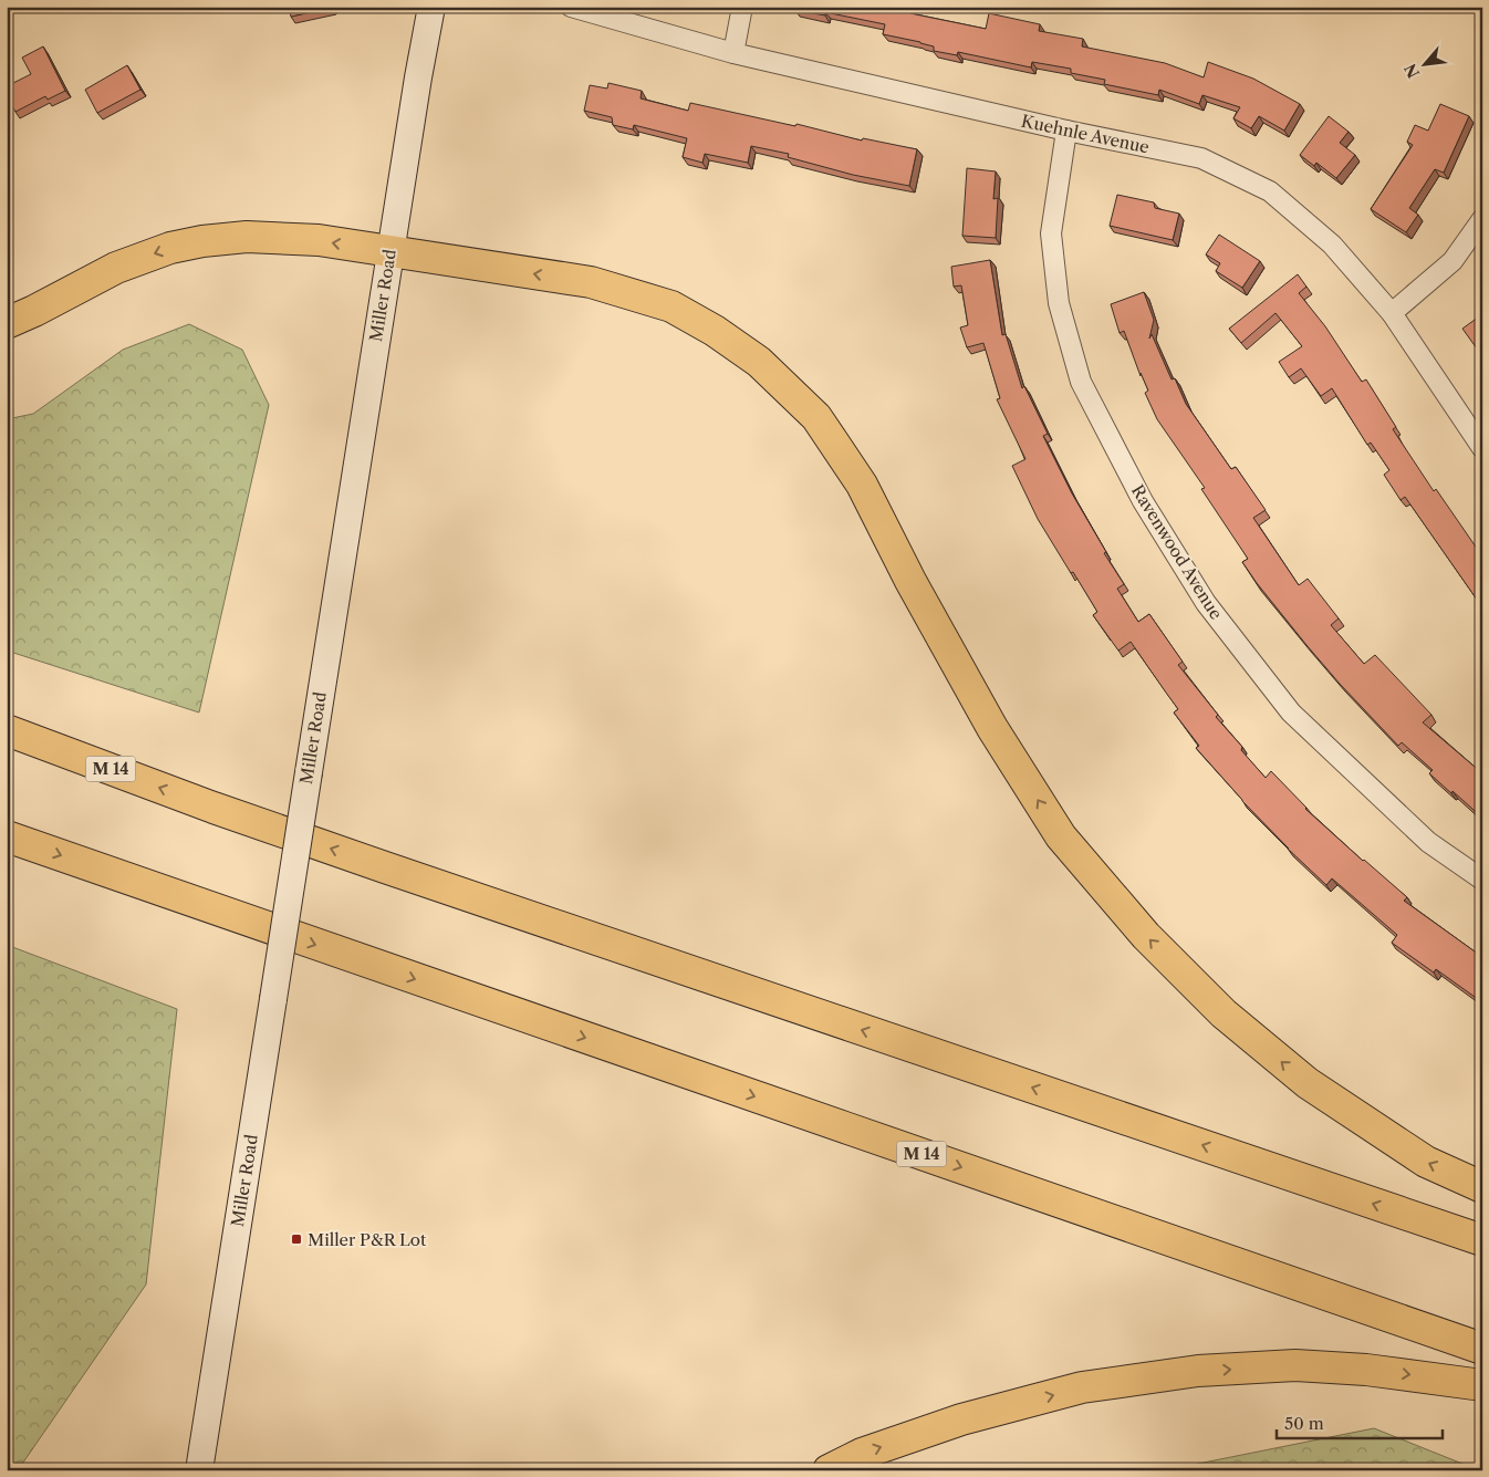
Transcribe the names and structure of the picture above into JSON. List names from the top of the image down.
{
  "streets": {
    "highway": ["M 14"],
    "main road": ["Miller Road"],
    "street": ["Kuehnle Avenue", "Ravenwood Avenue"]
  },
  "crossings": [
    ["Kuehnle Avenue", "Ravenwood Avenue"]
  ],
  "places": {
    "transit": ["Miller P&R Lot"]
  },
  "scale_bar": "50 m",
  "north": "bottom left"
}
